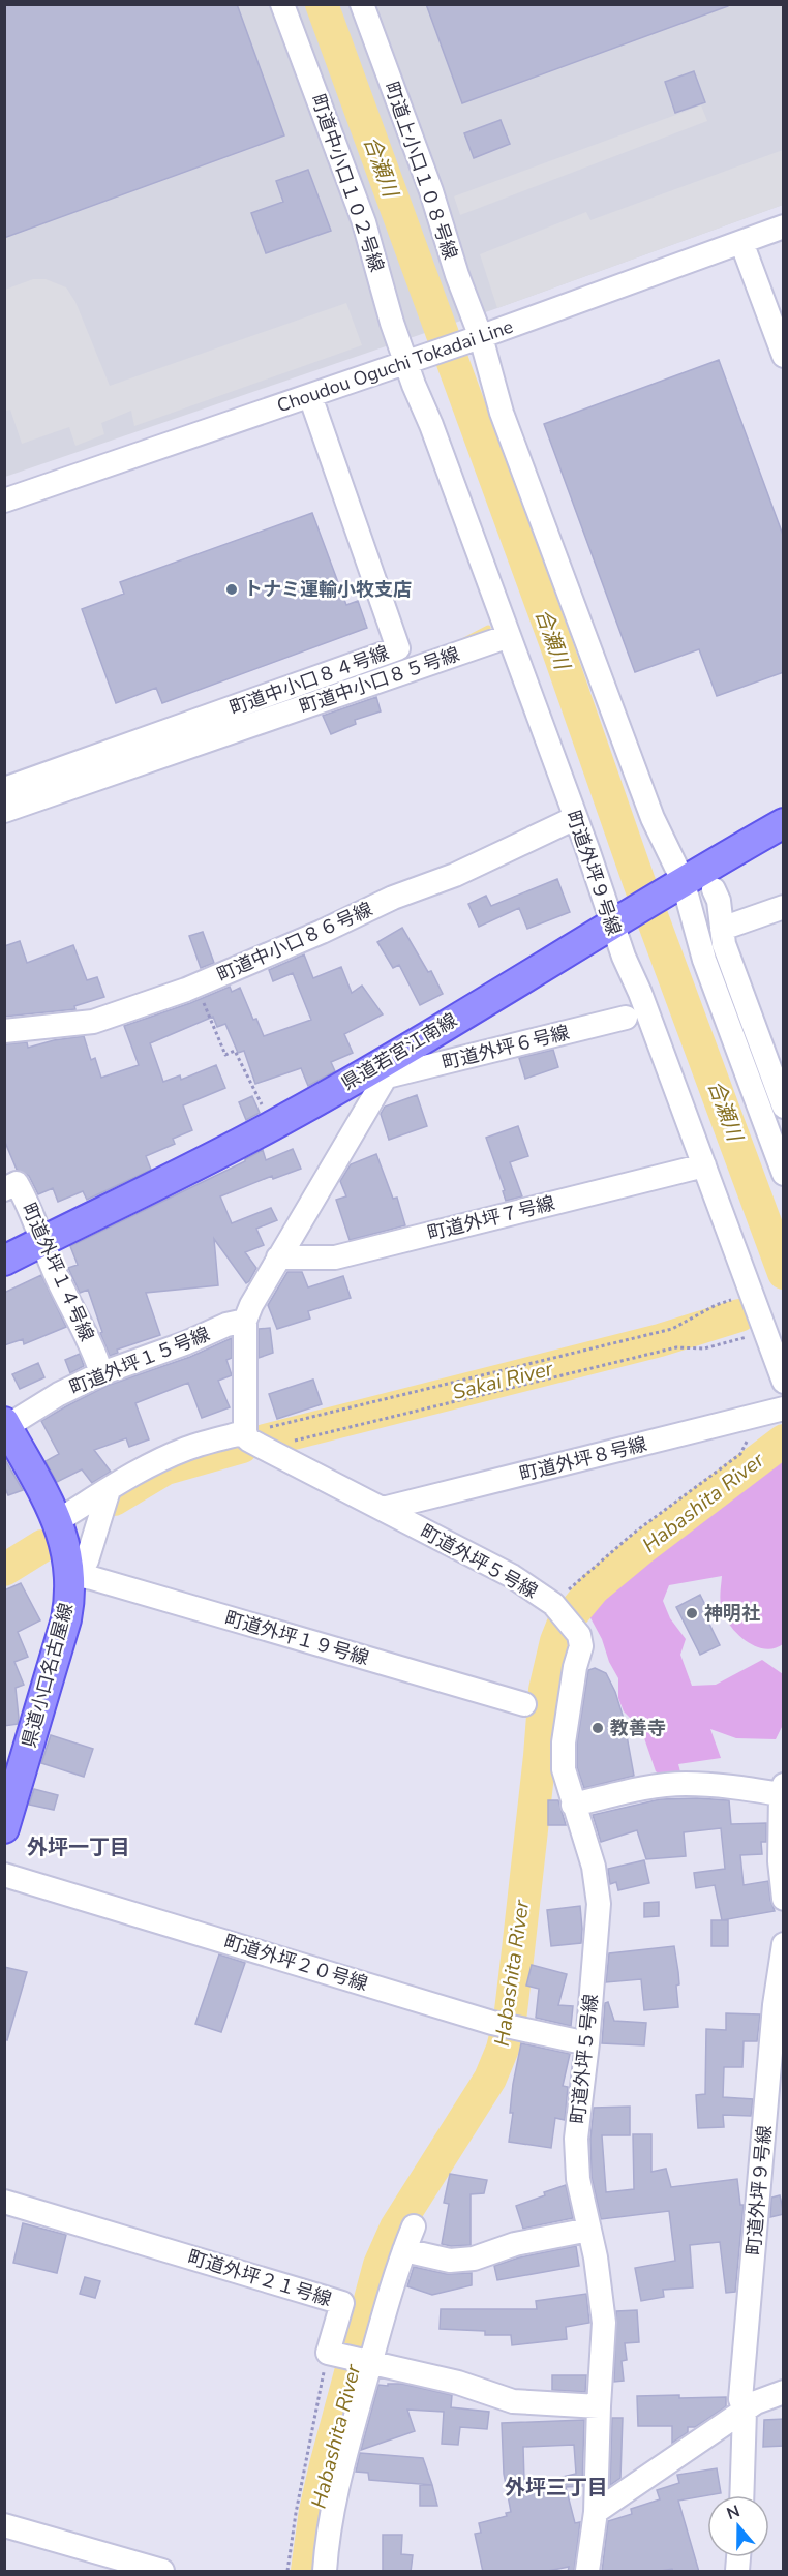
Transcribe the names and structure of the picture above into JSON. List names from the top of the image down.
{
  "streets": {
    "main road": ["県道若宮江南線", "県道小口名古屋線"],
    "street": [
      "町道上小口１０８号線",
      "町道中小口１０２号線",
      "Choudou Oguchi Tokadai Line",
      "町道中小口８４号線",
      "町道中小口８５号線",
      "町道外坪９号線",
      "町道中小口８６号線",
      "町道外坪６号線",
      "町道外坪７号線",
      "町道外坪１４号線",
      "町道外坪１５号線",
      "町道外坪８号線",
      "町道外坪５号線",
      "町道外坪１９号線",
      "町道外坪２０号線",
      "町道外坪２１号線"
    ]
  },
  "crossings": [
    ["町道上小口１０８号線", "Choudou Oguchi Tokadai Line"],
    ["町道上小口１０８号線", "県道若宮江南線"],
    ["町道中小口１０２号線", "Choudou Oguchi Tokadai Line"],
    ["町道中小口１０２号線", "町道外坪９号線"],
    ["Choudou Oguchi Tokadai Line", "町道中小口８４号線"],
    ["Choudou Oguchi Tokadai Line", "町道外坪９号線"],
    ["町道中小口８５号線", "町道外坪９号線"],
    ["町道外坪９号線", "町道中小口８６号線"],
    ["町道外坪９号線", "県道若宮江南線"],
    ["町道外坪９号線", "町道外坪７号線"],
    ["町道外坪６号線", "県道若宮江南線"],
    ["県道若宮江南線", "町道外坪１４号線"],
    ["町道外坪１４号線", "町道外坪１５号線"],
    ["町道外坪１５号線", "県道小口名古屋線"],
    ["町道外坪８号線", "町道外坪５号線"],
    ["町道外坪５号線", "町道外坪２０号線"],
    ["町道外坪５号線", "町道外坪２１号線"],
    ["町道外坪１９号線", "県道小口名古屋線"]
  ],
  "districts": ["外坪一丁目", "外坪三丁目"],
  "water": ["合瀬川", "Sakai River", "Habashita River"],
  "places": ["トナミ運輸小牧支店", "神明社", "教善寺"],
  "north": "top"
}
